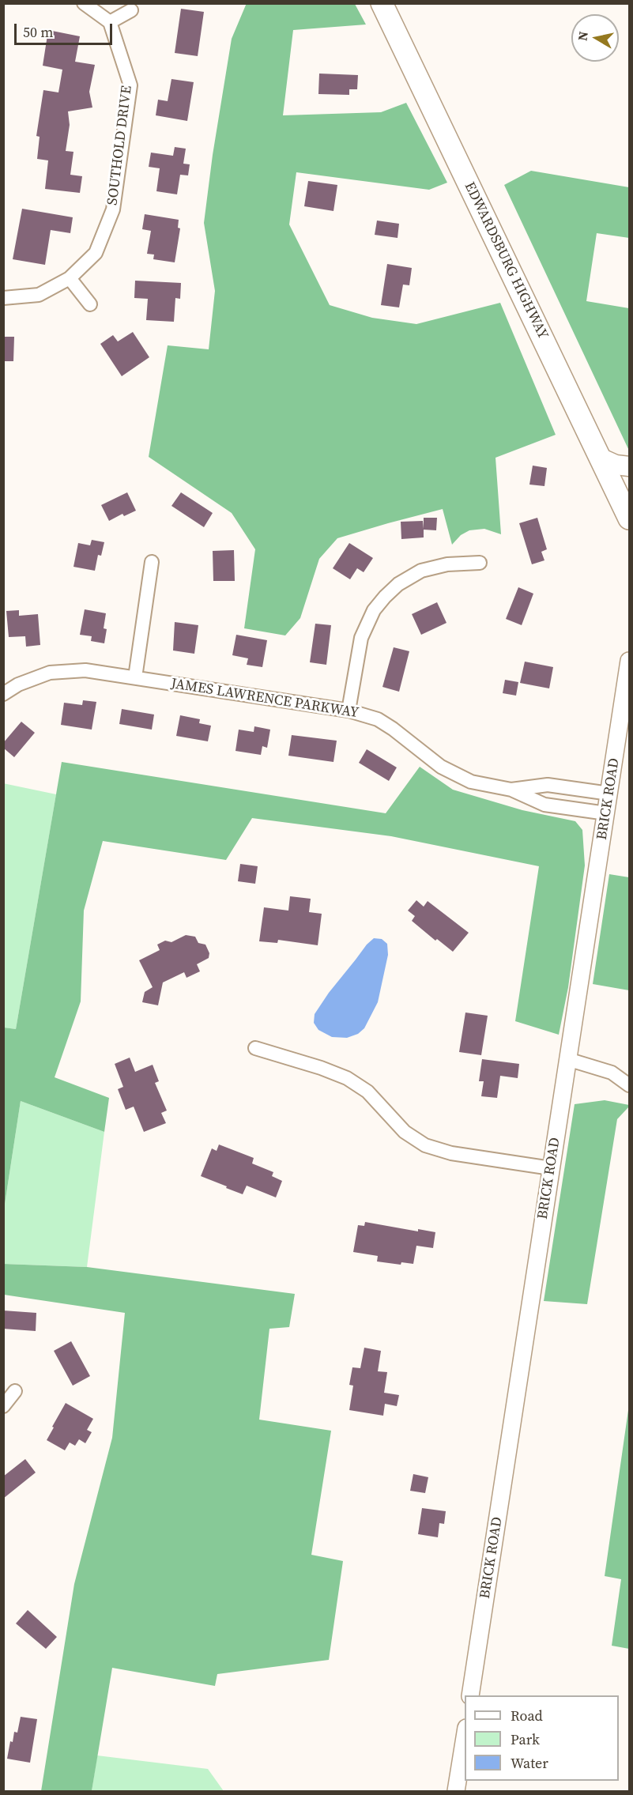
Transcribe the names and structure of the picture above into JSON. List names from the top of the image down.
{
  "streets": {
    "main road": ["EDWARDSBURG HIGHWAY"],
    "street": ["SOUTHOLD DRIVE", "JAMES LAWRENCE PARKWAY", "BRICK ROAD"]
  },
  "crossings": [
    ["JAMES LAWRENCE PARKWAY", "BRICK ROAD"]
  ],
  "legend": ["Road", "Park", "Water"],
  "scale_bar": "50 m",
  "north": "left"
}
